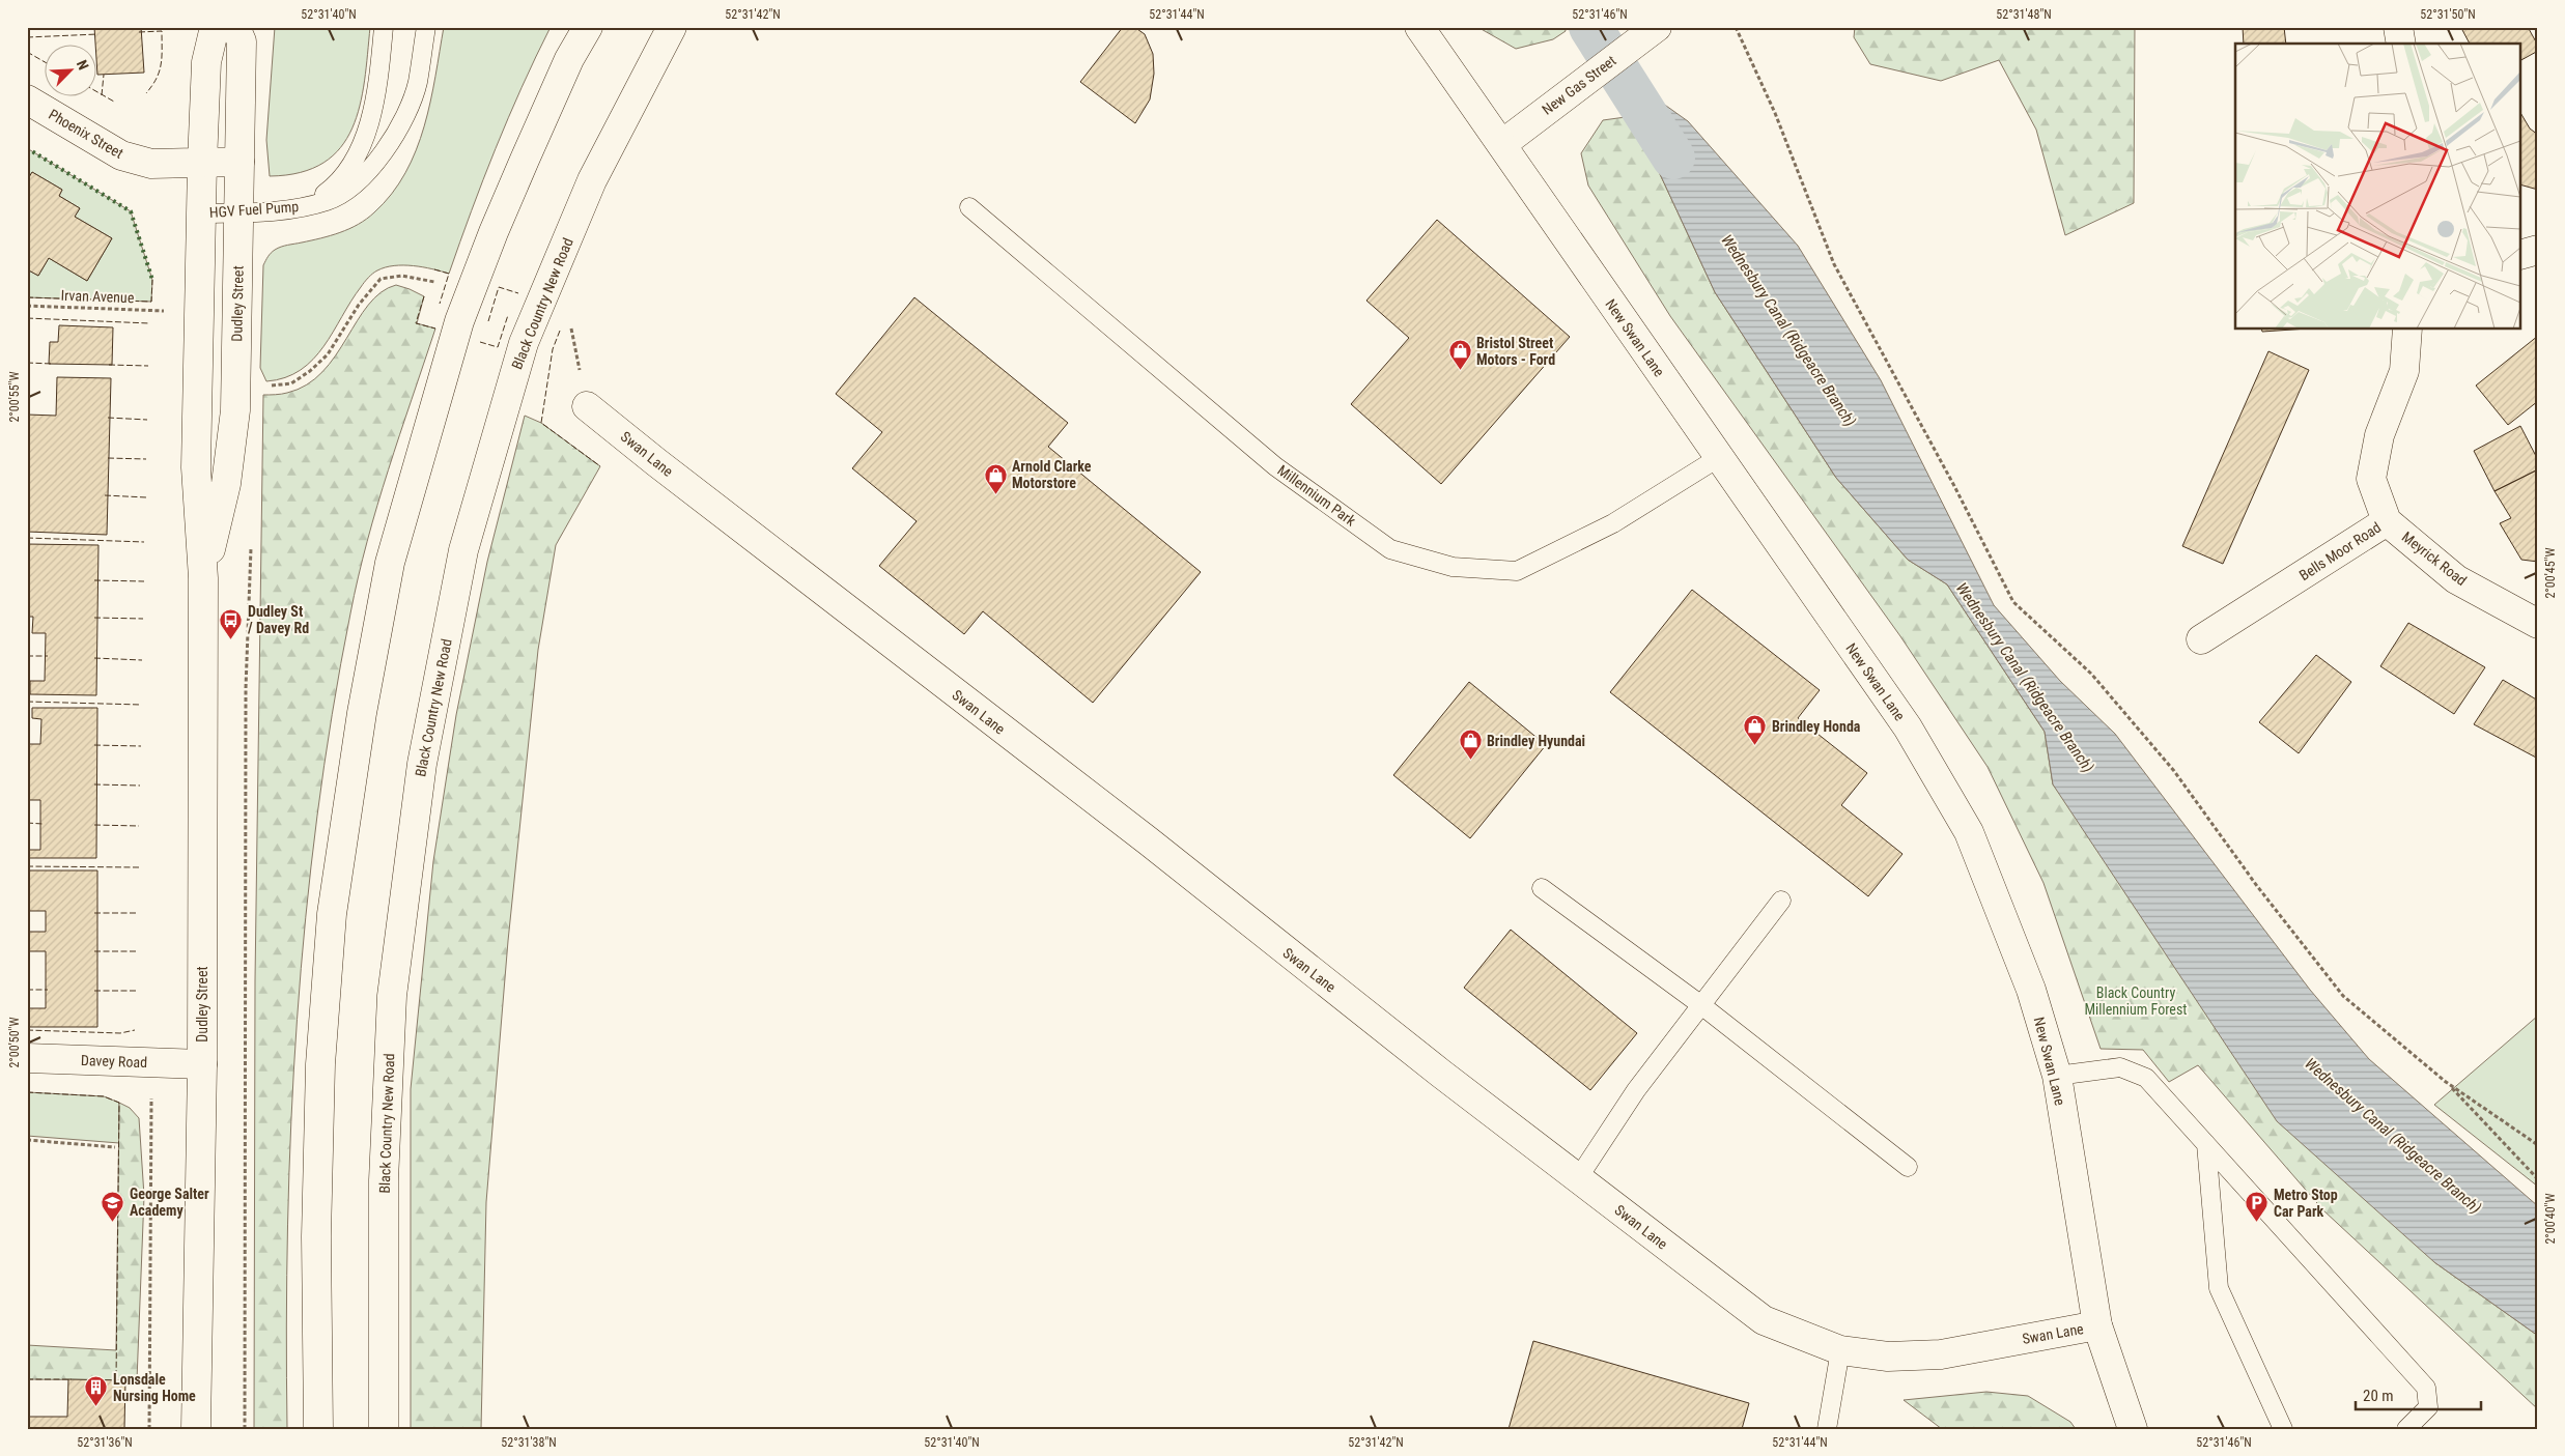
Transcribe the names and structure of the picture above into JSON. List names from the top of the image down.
{
  "streets": {
    "main road": [
      "New Gas Street",
      "Phoenix Street",
      "Dudley Street",
      "Black Country New Road",
      "New Swan Lane",
      "Swan Lane",
      "Bells Moor Road",
      "Meyrick Road",
      "Davey Road"
    ],
    "lane": ["HGV Fuel Pump", "Millennium Park"],
    "path": ["Irvan Avenue"]
  },
  "crossings": [
    ["New Gas Street", "New Swan Lane"],
    ["Phoenix Street", "Dudley Street"],
    ["HGV Fuel Pump", "Dudley Street"],
    ["Dudley Street", "Davey Road"],
    ["New Swan Lane", "Swan Lane"],
    ["New Swan Lane", "Millennium Park"],
    ["Bells Moor Road", "Meyrick Road"]
  ],
  "water": ["Wednesbury Canal (Ridgeacre Branch)"],
  "parks": ["Black Country Millennium Forest"],
  "places": {
    "shop": [
      "Bristol Street Motors - Ford",
      "Arnold Clarke Motorstore",
      "Brindley Honda",
      "Brindley Hyundai"
    ],
    "bus stop": ["Dudley St / Davey Rd"],
    "school or university": ["George Salter Academy"],
    "parking": ["Metro Stop Car Park"],
    "building": ["Lonsdale Nursing Home"]
  },
  "scale_bar": "20 m",
  "north": "top right",
  "coordinates": [
    "52°31'40\"N",
    "52°31'42\"N",
    "52°31'44\"N",
    "52°31'46\"N",
    "52°31'48\"N",
    "52°31'50\"N",
    "2°00'55\"W",
    "2°00'45\"W",
    "2°00'50\"W",
    "2°00'40\"W",
    "52°31'36\"N",
    "52°31'38\"N"
  ]
}
